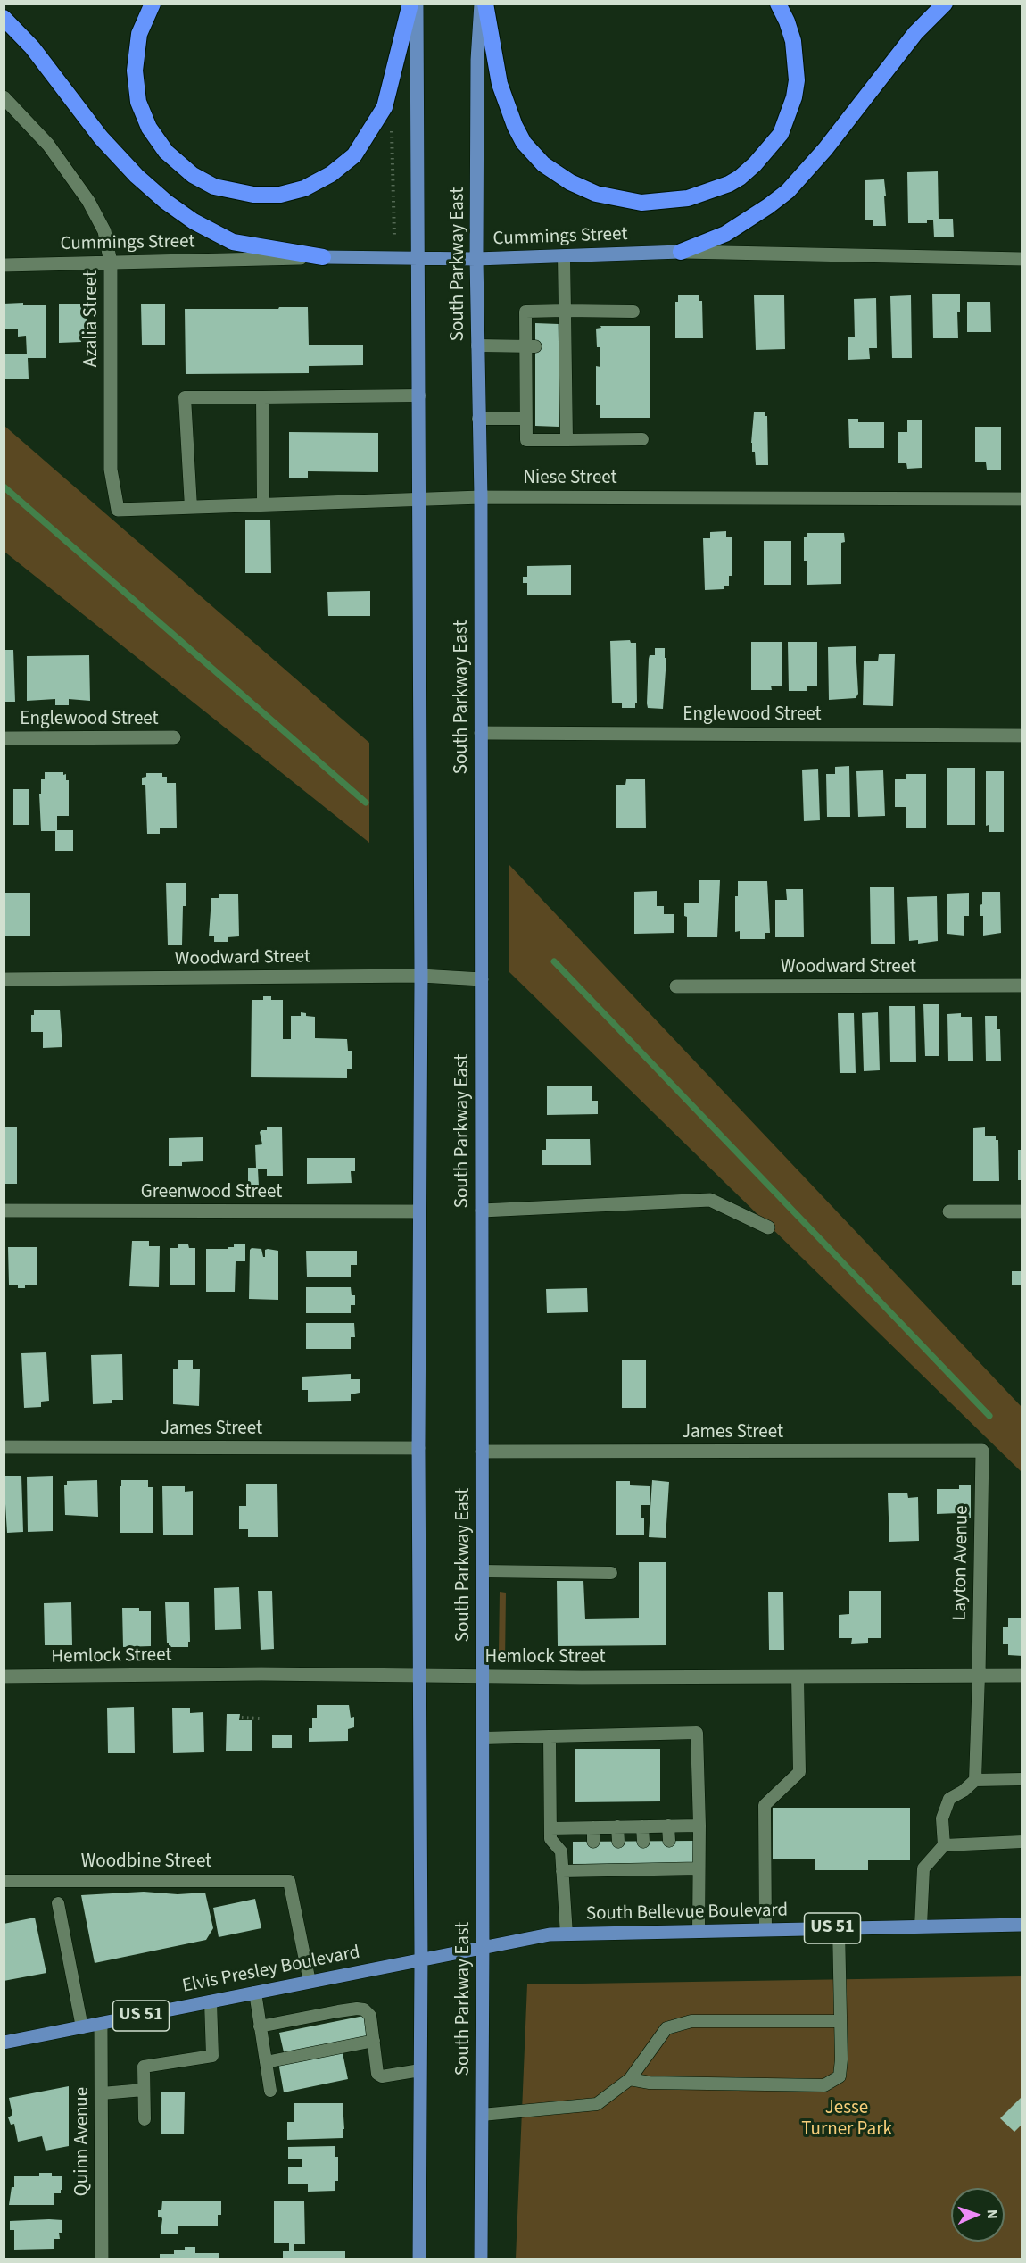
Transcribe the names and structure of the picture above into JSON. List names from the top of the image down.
{
  "streets": {
    "main road": [
      "Cummings Street",
      "South Parkway East",
      "South Bellevue Boulevard",
      "US 51",
      "Elvis Presley Boulevard"
    ],
    "street": [
      "Azalia Street",
      "Niese Street",
      "Englewood Street",
      "Woodward Street",
      "Greenwood Street",
      "James Street",
      "Layton Avenue",
      "Hemlock Street",
      "Quinn Avenue"
    ],
    "lane": ["Woodbine Street"]
  },
  "crossings": [
    ["Cummings Street", "South Parkway East"],
    ["Cummings Street", "Azalia Street"],
    ["South Parkway East", "Niese Street"],
    ["South Parkway East", "Englewood Street"],
    ["South Parkway East", "Woodward Street"],
    ["South Parkway East", "Greenwood Street"],
    ["South Parkway East", "James Street"],
    ["South Parkway East", "Hemlock Street"],
    ["South Parkway East", "South Bellevue Boulevard"],
    ["South Parkway East", "Elvis Presley Boulevard"],
    ["Azalia Street", "Niese Street"],
    ["James Street", "Layton Avenue"],
    ["Layton Avenue", "Hemlock Street"],
    ["Woodbine Street", "Elvis Presley Boulevard"],
    ["South Bellevue Boulevard", "Elvis Presley Boulevard"],
    ["Elvis Presley Boulevard", "Quinn Avenue"]
  ],
  "parks": ["Jesse Turner Park"],
  "north": "right"
}
